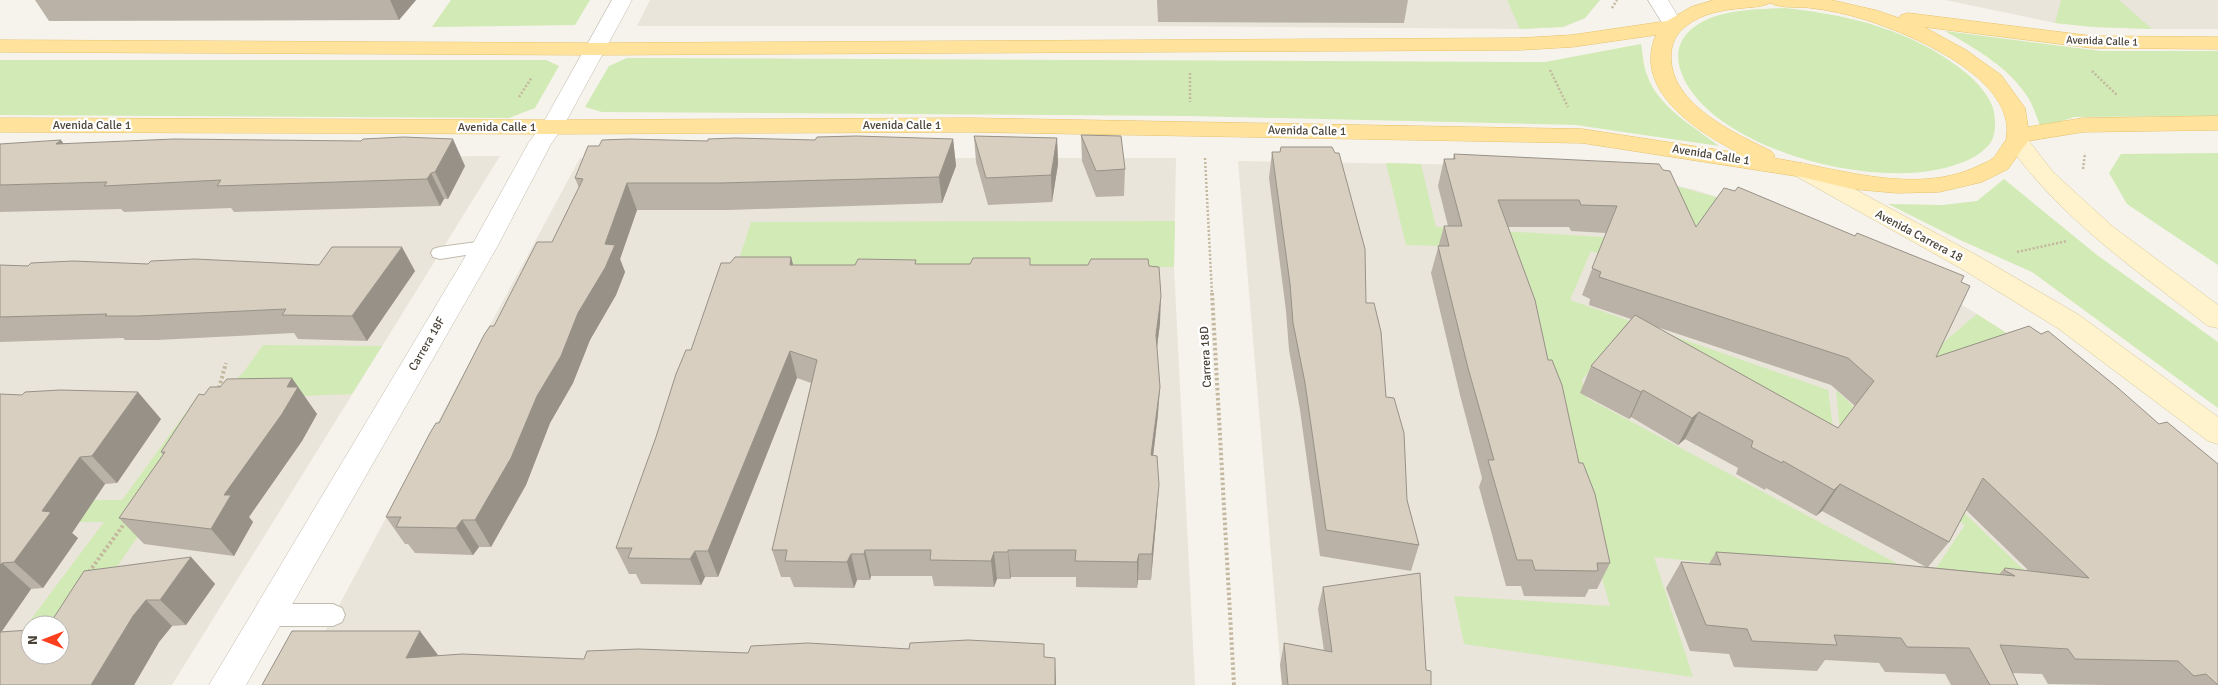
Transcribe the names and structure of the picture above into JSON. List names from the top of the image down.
{
  "streets": {
    "main road": ["Avenida Calle 1", "Avenida Carrera 18"],
    "street": ["Carrera 18F"],
    "path": ["Carrera 18D"]
  },
  "crossings": [
    ["Avenida Calle 1", "Avenida Carrera 18"],
    ["Avenida Calle 1", "Carrera 18F"],
    ["Avenida Calle 1", "Carrera 18D"]
  ],
  "north": "left"
}
